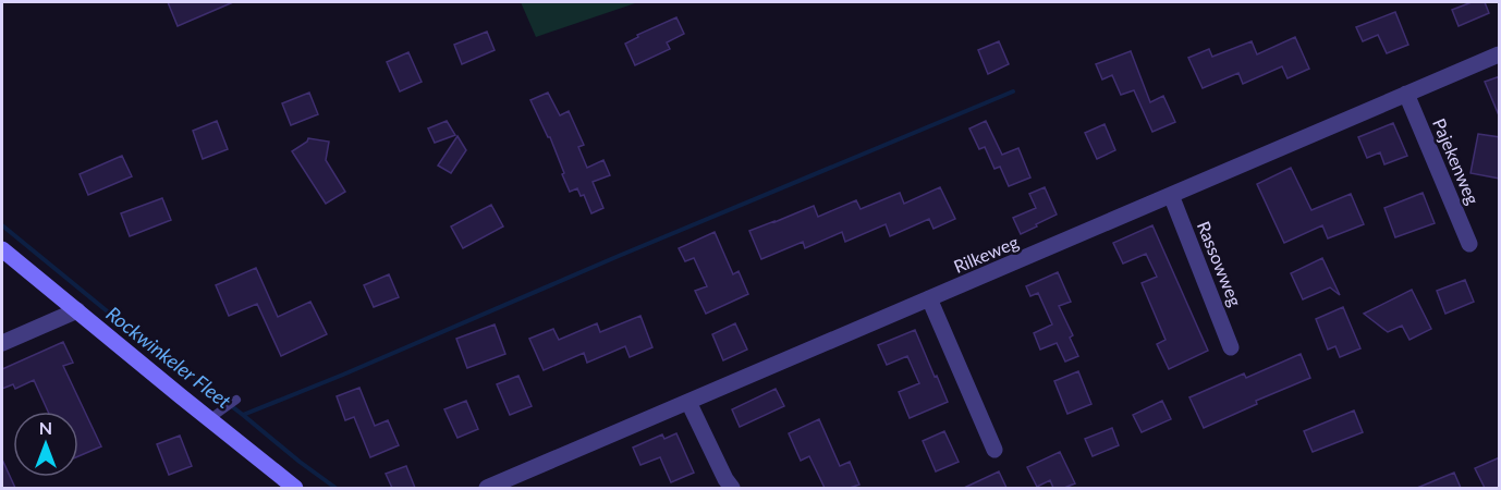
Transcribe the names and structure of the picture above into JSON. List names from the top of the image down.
{
  "streets": {
    "street": ["Pajekenweg", "Rilkeweg", "Rassowweg"]
  },
  "crossings": [
    ["Pajekenweg", "Rilkeweg"],
    ["Rilkeweg", "Rassowweg"]
  ],
  "water": ["Rockwinkeler Fleet"],
  "north": "top"
}
